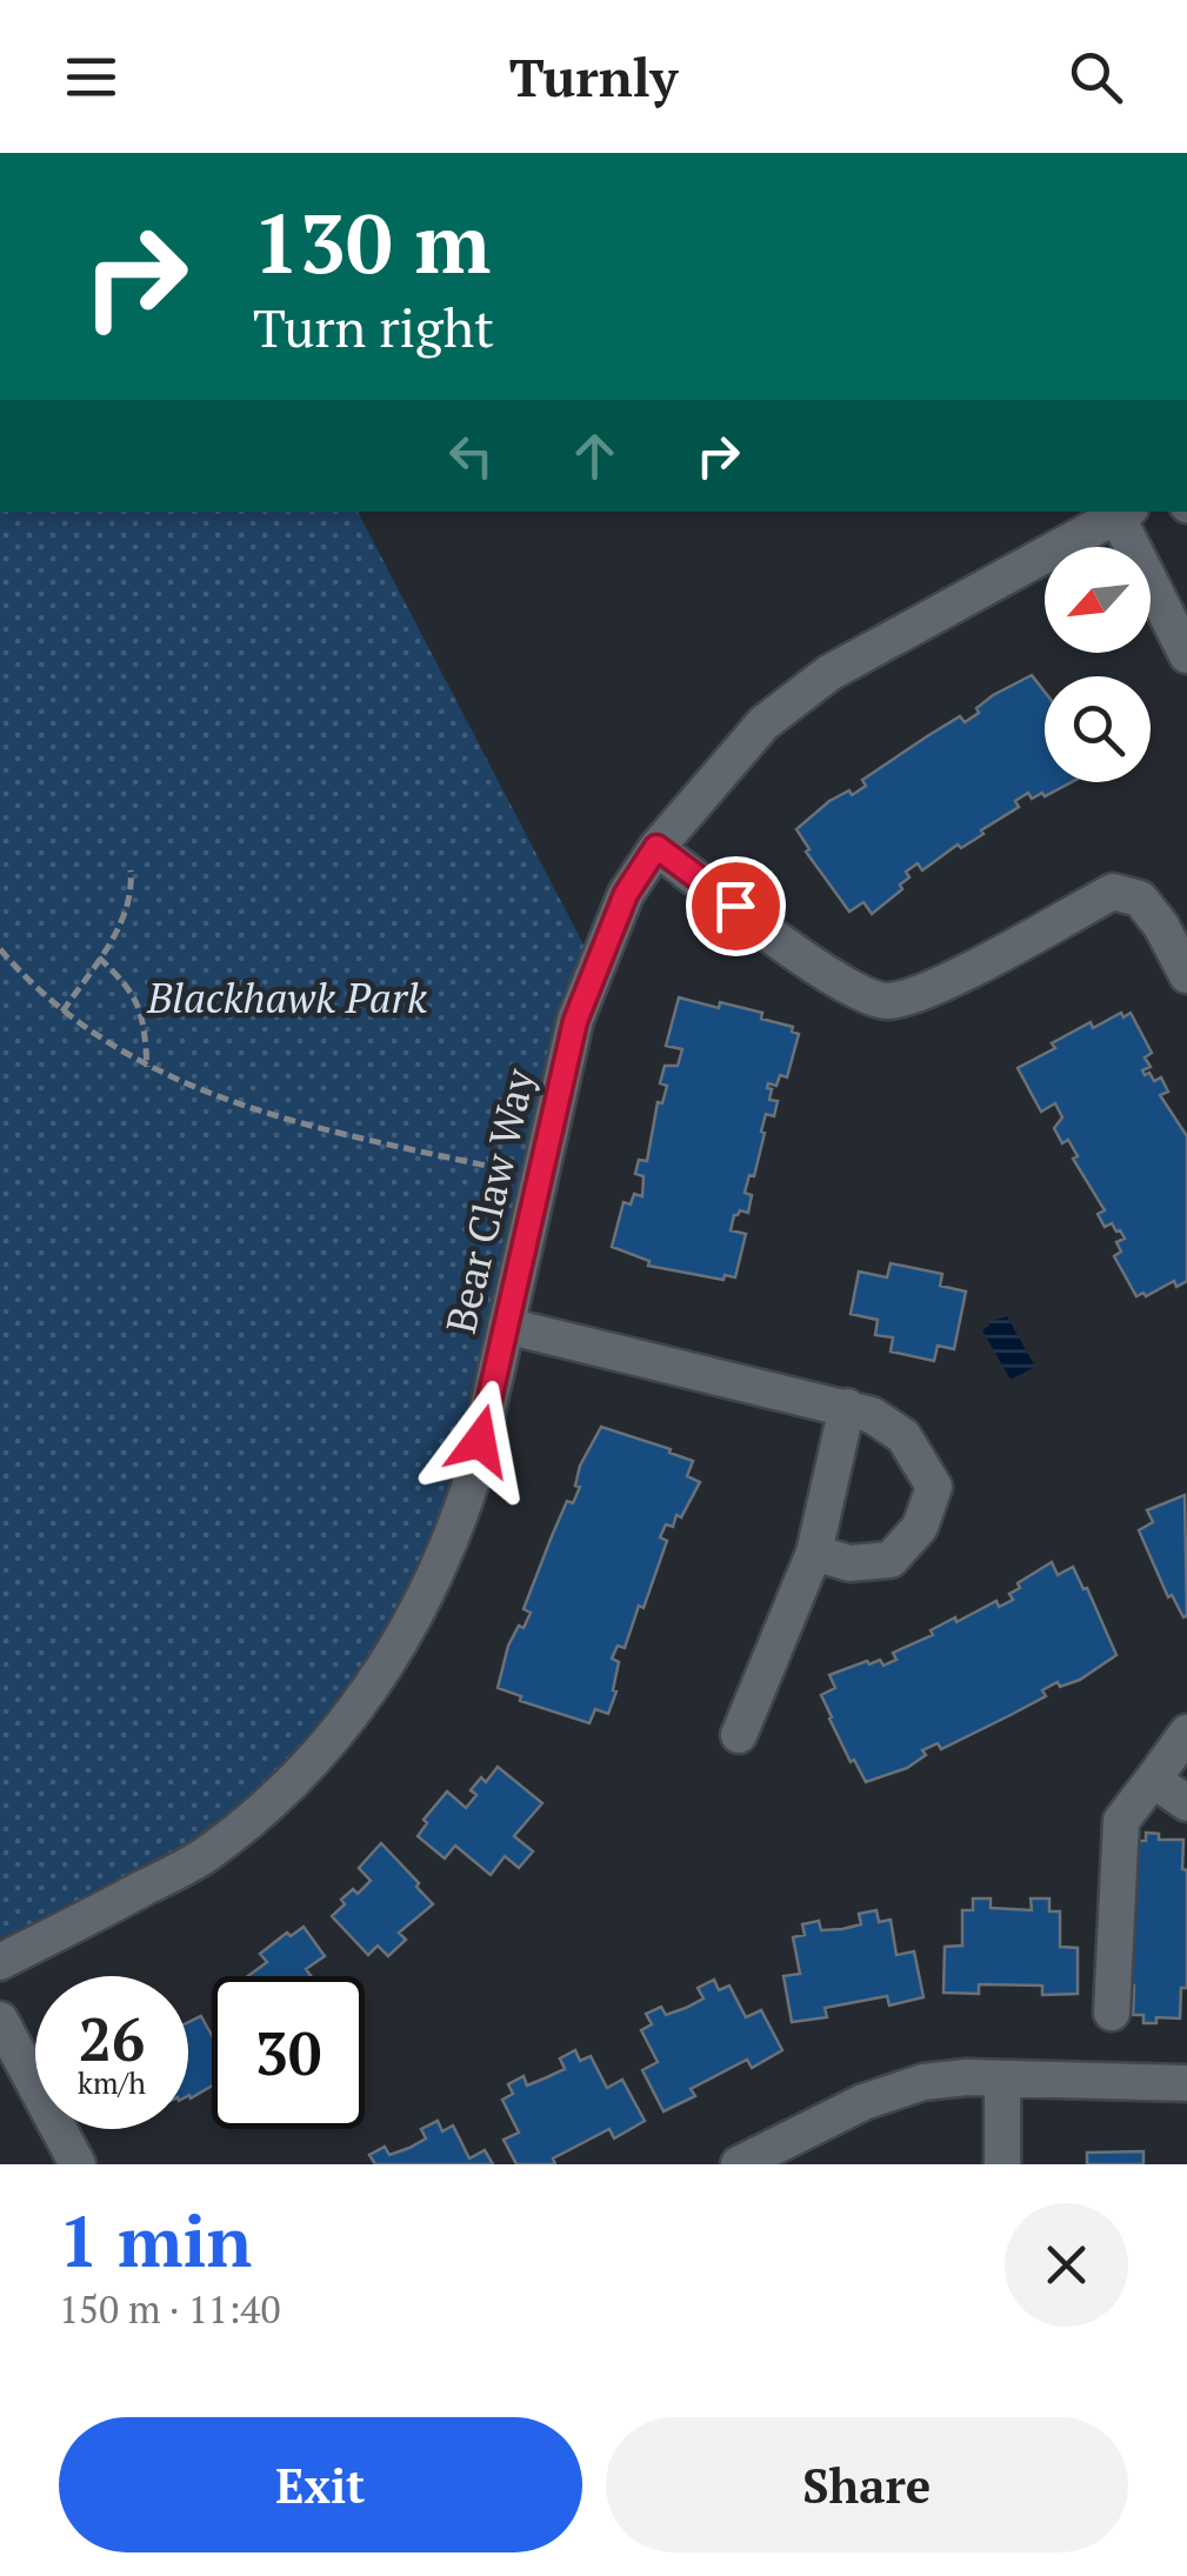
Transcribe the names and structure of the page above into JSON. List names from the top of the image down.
{
  "streets": {
    "street": ["Bear Claw Way"]
  },
  "parks": ["Blackhawk Park"],
  "north": "bottom left",
  "page": {
    "header": "Turnly",
    "turn": ["130 m", "Turn right"],
    "speed": "26 km/h",
    "limit": "30",
    "heading": ["1 min", "150 m · 11:40"],
    "buttons": ["Exit", "Share"]
  }
}
